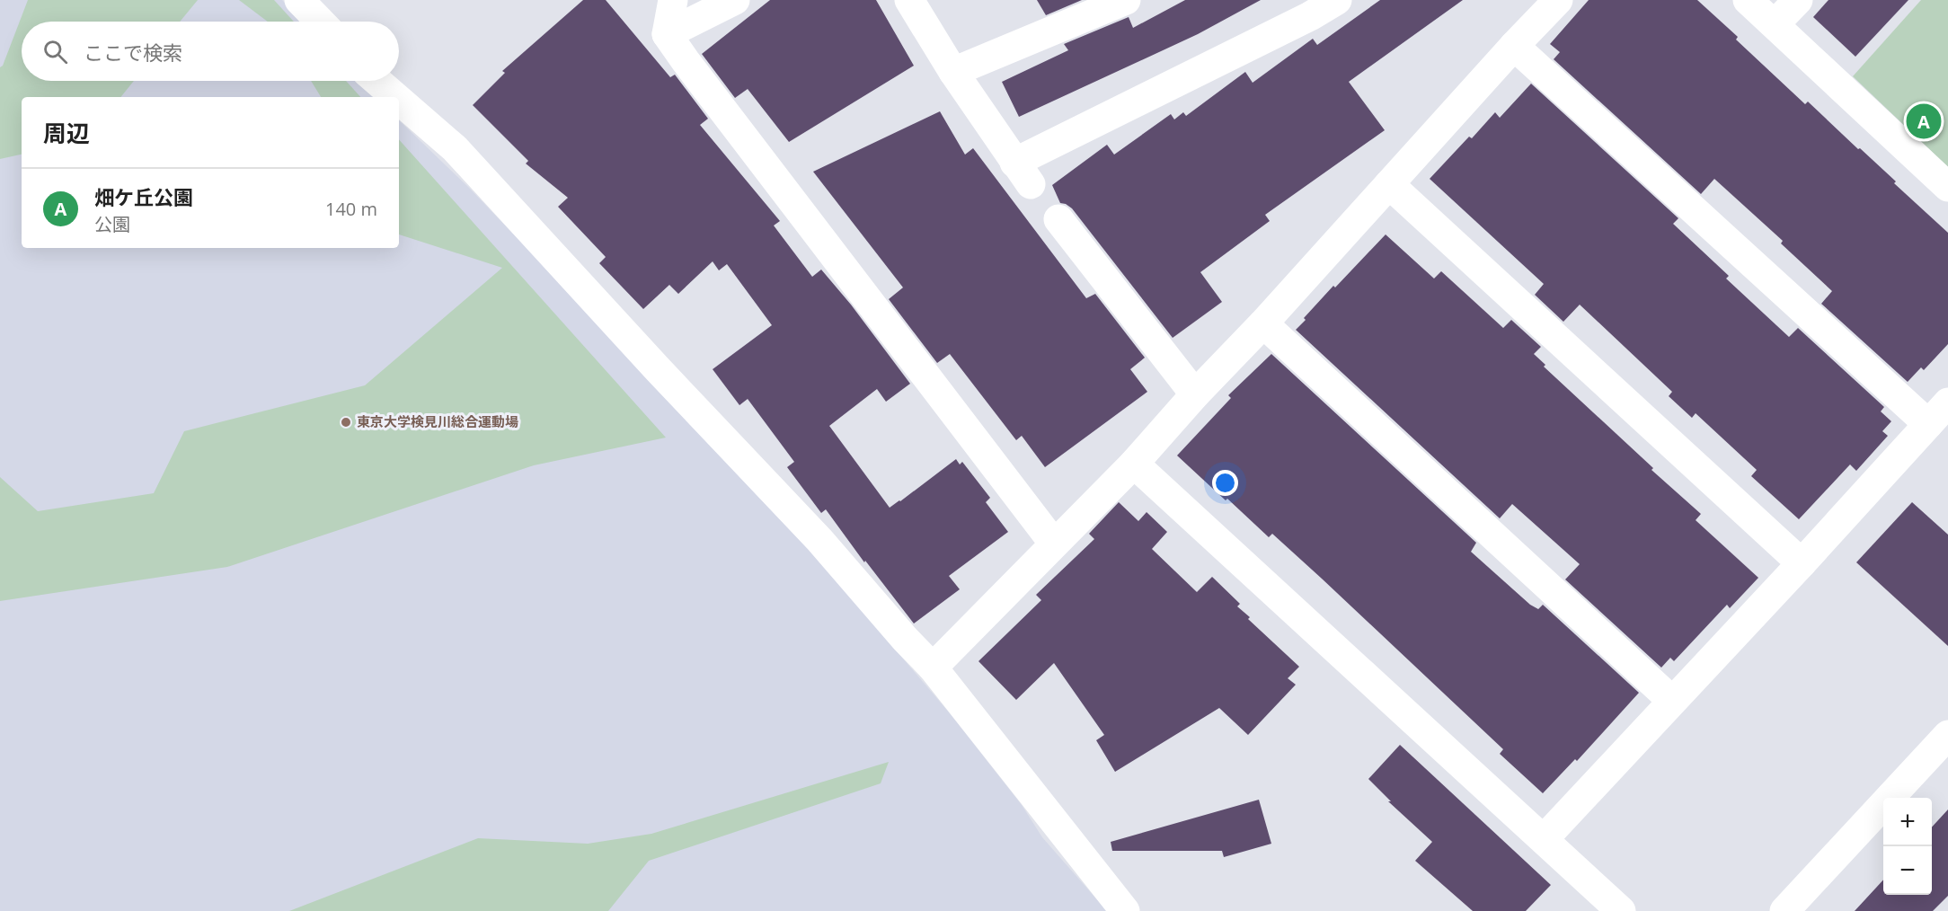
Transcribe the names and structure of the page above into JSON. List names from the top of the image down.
{
  "places": ["東京大学検見川総合運動場"],
  "page": {
    "search": "ここで検索",
    "heading": "周辺",
    "pins": "A",
    "list": [
      {
        "mark": "A",
        "name": "畑ケ丘公園",
        "note": "公園",
        "value": "140 m"
      }
    ],
    "map_buttons": ["+", "−"]
  }
}
